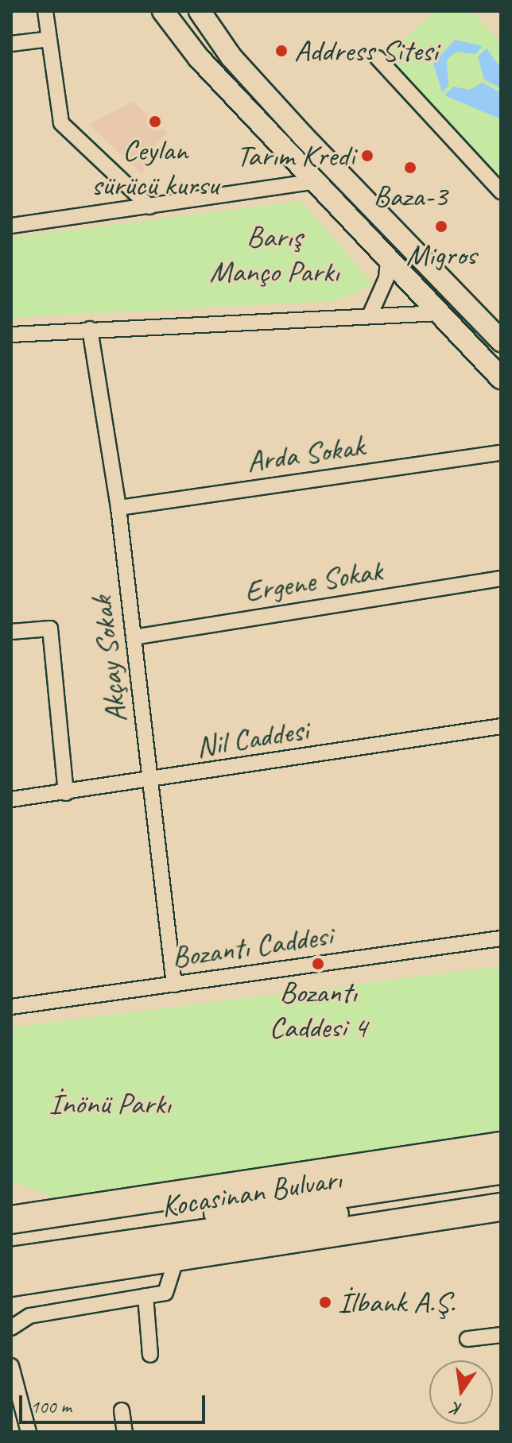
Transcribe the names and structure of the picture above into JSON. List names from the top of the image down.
{
  "streets": {
    "highway": ["Kocasinan Bulvarı"],
    "street": [
      "Arda Sokak",
      "Ergene Sokak",
      "Akçay Sokak",
      "Nil Caddesi",
      "Bozantı Caddesi"
    ]
  },
  "crossings": [
    ["Arda Sokak", "Akçay Sokak"],
    ["Ergene Sokak", "Akçay Sokak"],
    ["Akçay Sokak", "Nil Caddesi"],
    ["Akçay Sokak", "Bozantı Caddesi"]
  ],
  "parks": ["Barış Manço Parkı", "İnönü Parkı"],
  "places": [
    "Address Sitesi",
    "Ceylan sürücü kursu",
    "Tarım Kredi",
    "Baza-3",
    "Migros",
    "Bozantı Caddesi 4",
    "İlbank A.Ş."
  ],
  "scale_bar": "100 m",
  "north": "bottom"
}
